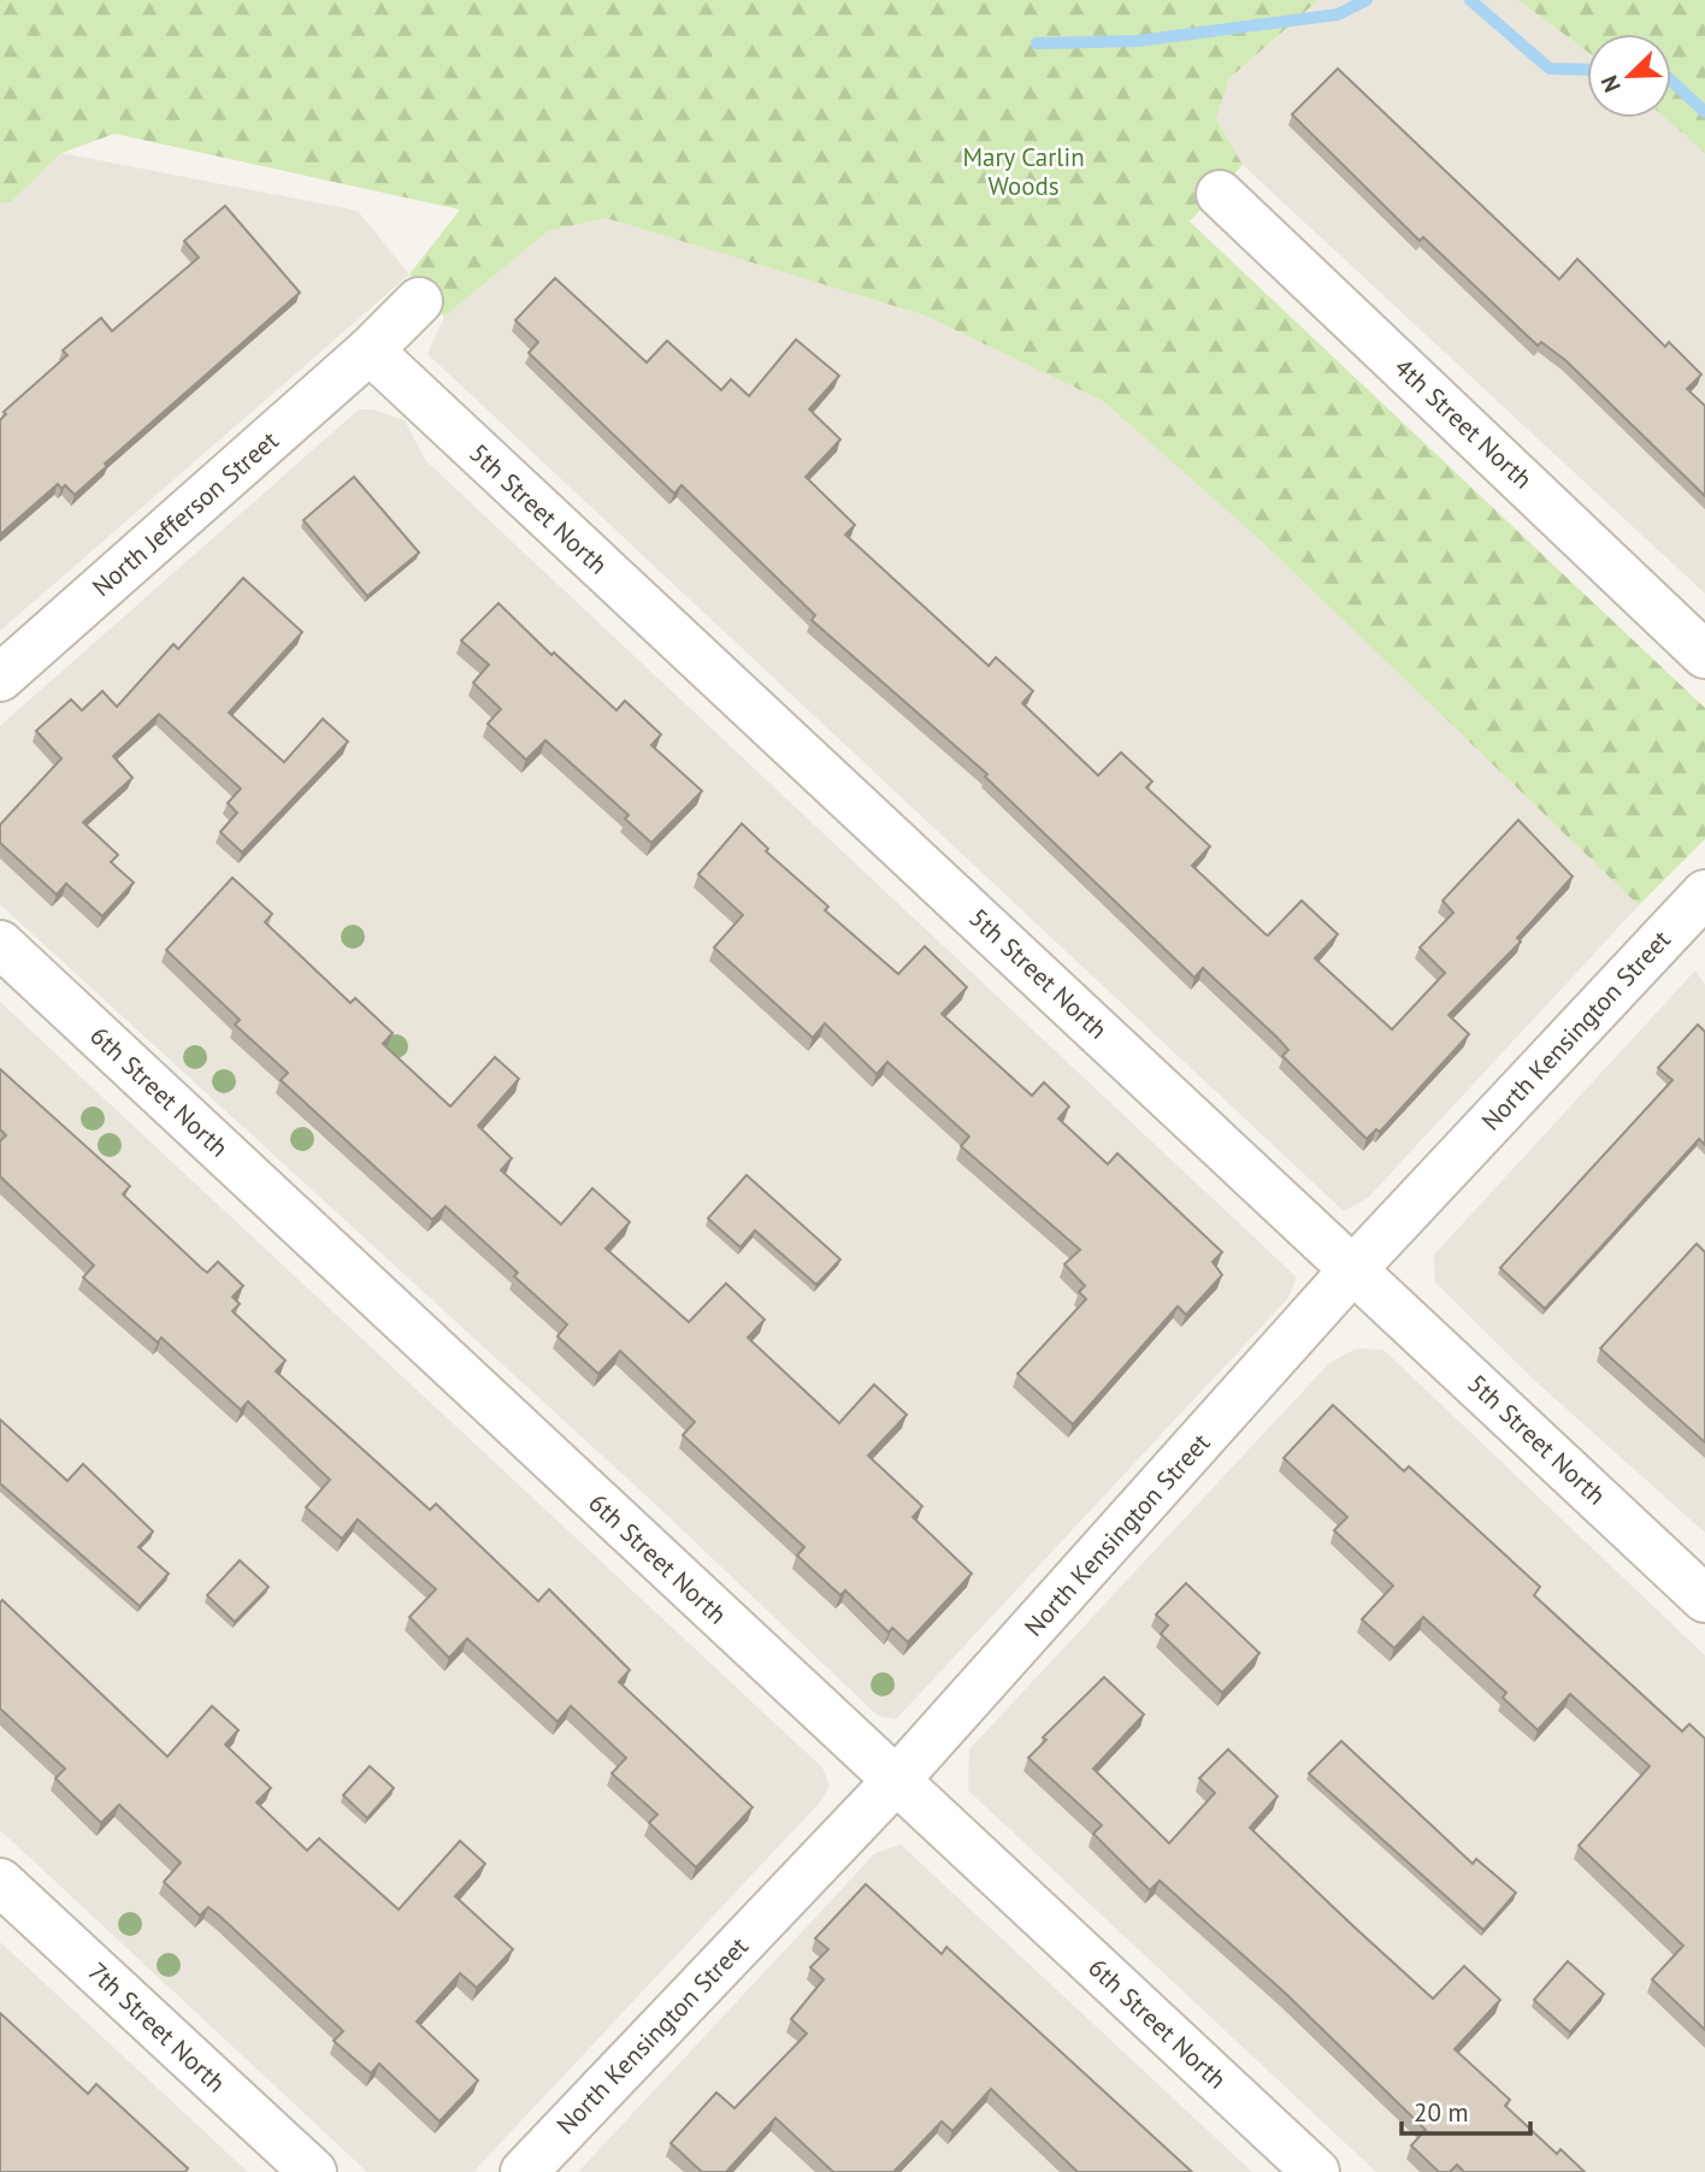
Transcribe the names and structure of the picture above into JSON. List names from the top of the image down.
{
  "streets": {
    "street": [
      "4th Street North",
      "5th Street North",
      "North Jefferson Street",
      "North Kensington Street",
      "6th Street North",
      "7th Street North"
    ]
  },
  "crossings": [
    ["5th Street North", "North Jefferson Street"],
    ["5th Street North", "North Kensington Street"],
    ["North Kensington Street", "6th Street North"]
  ],
  "parks": ["Mary Carlin Woods"],
  "scale_bar": "20 m",
  "north": "bottom left"
}
